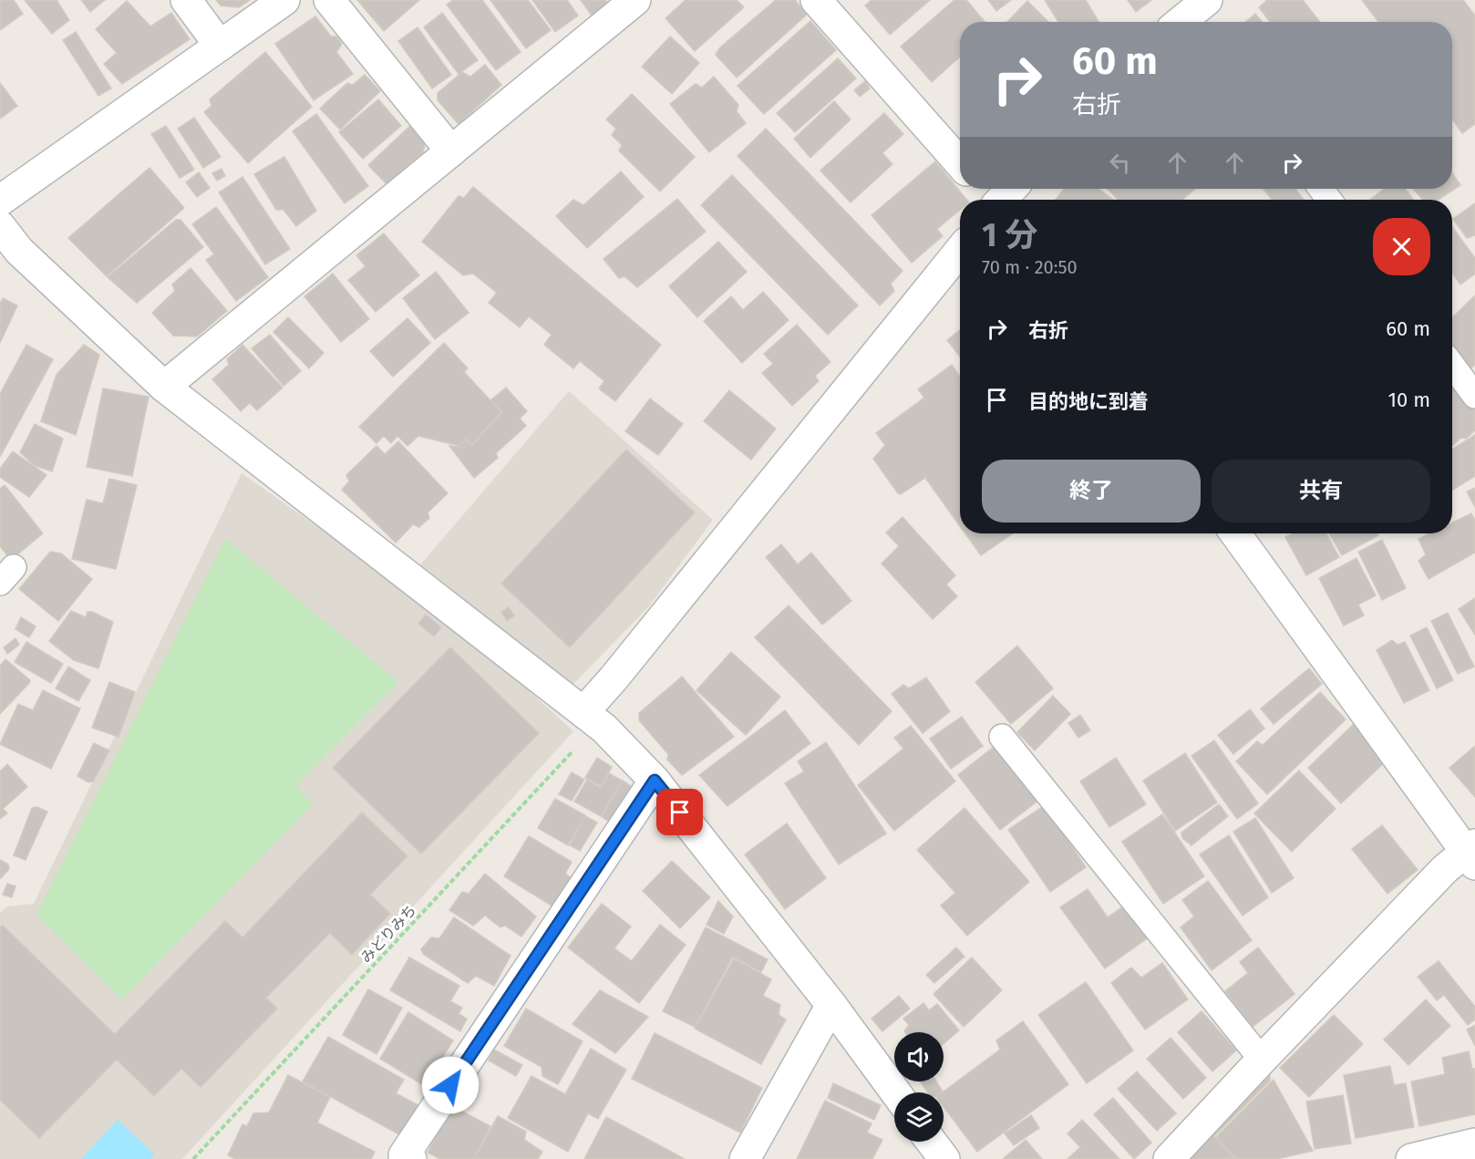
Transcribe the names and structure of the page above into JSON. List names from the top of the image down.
{
  "streets": {
    "path": ["みどりみち"]
  },
  "page": {
    "turn": ["60 m", "右折"],
    "heading": ["1 分", "70 m · 20:50"],
    "list": [
      {
        "name": "右折",
        "value": "60 m"
      },
      {
        "name": "目的地に到着",
        "value": "10 m"
      }
    ],
    "buttons": ["終了", "共有"]
  }
}
